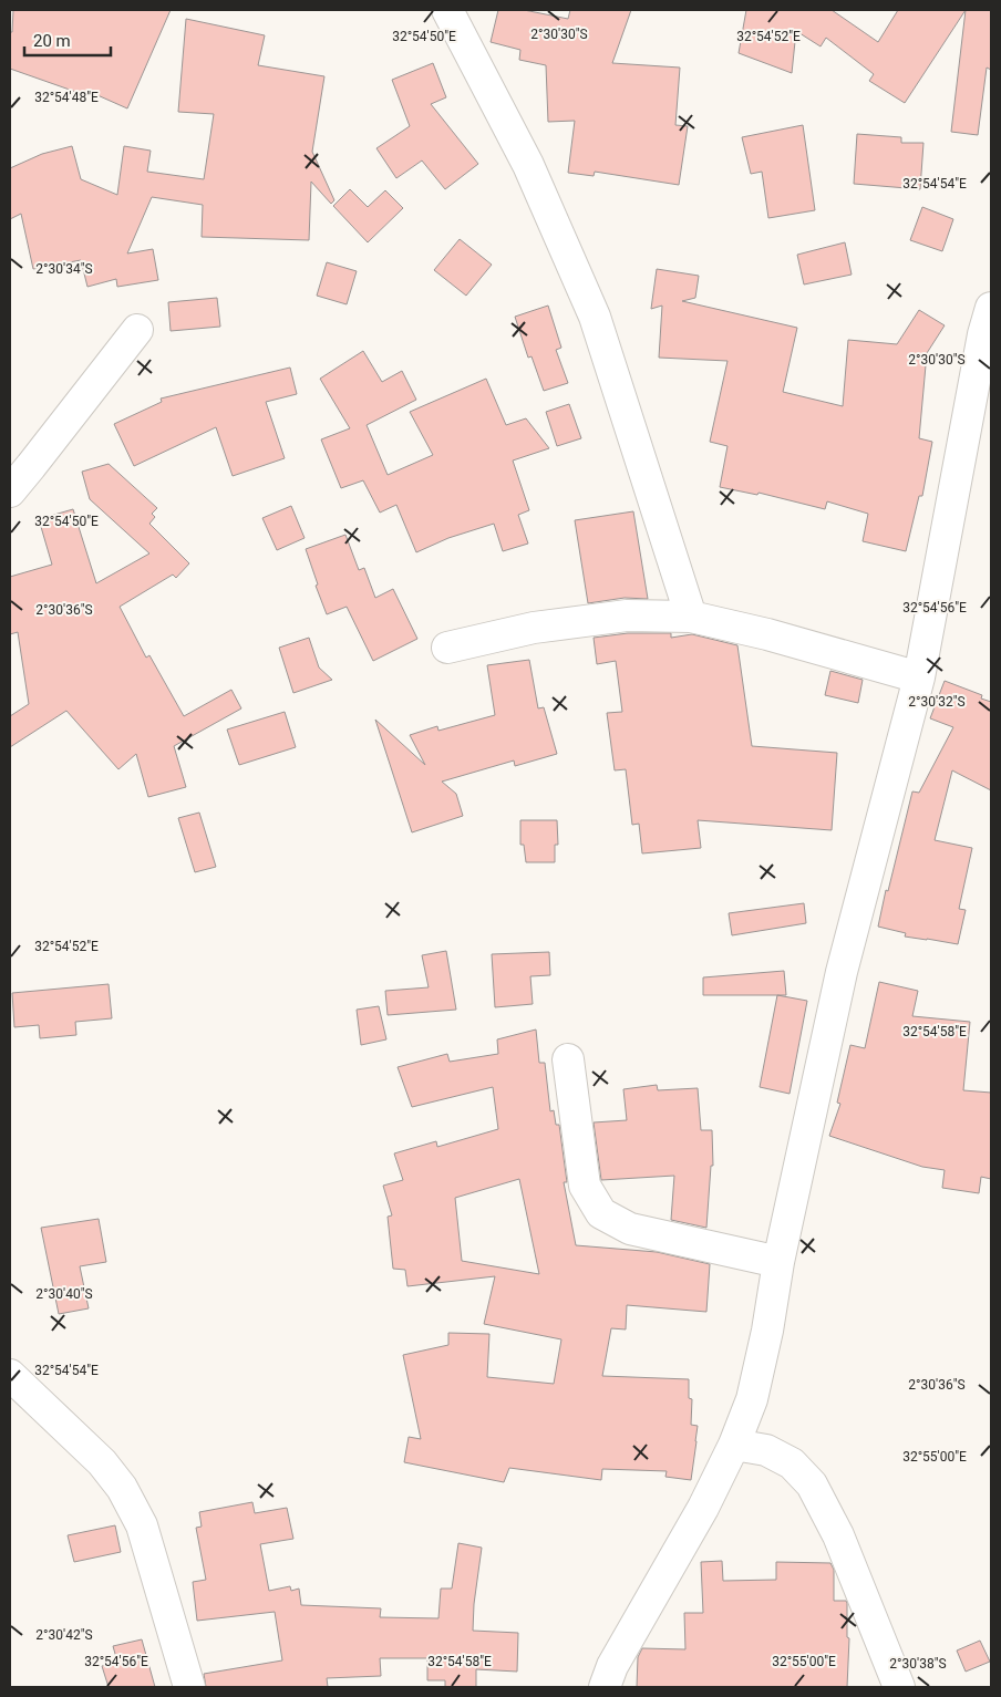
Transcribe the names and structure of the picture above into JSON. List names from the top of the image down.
{
  "scale_bar": "20 m",
  "coordinates": [
    "2°30'30\"S",
    "32°54'50\"E",
    "32°54'52\"E",
    "32°54'48\"E",
    "32°54'54\"E",
    "2°30'34\"S",
    "32°54'56\"E",
    "2°30'36\"S",
    "2°30'32\"S",
    "32°54'58\"E",
    "2°30'40\"S",
    "32°55'00\"E",
    "2°30'42\"S",
    "2°30'38\"S"
  ]
}
